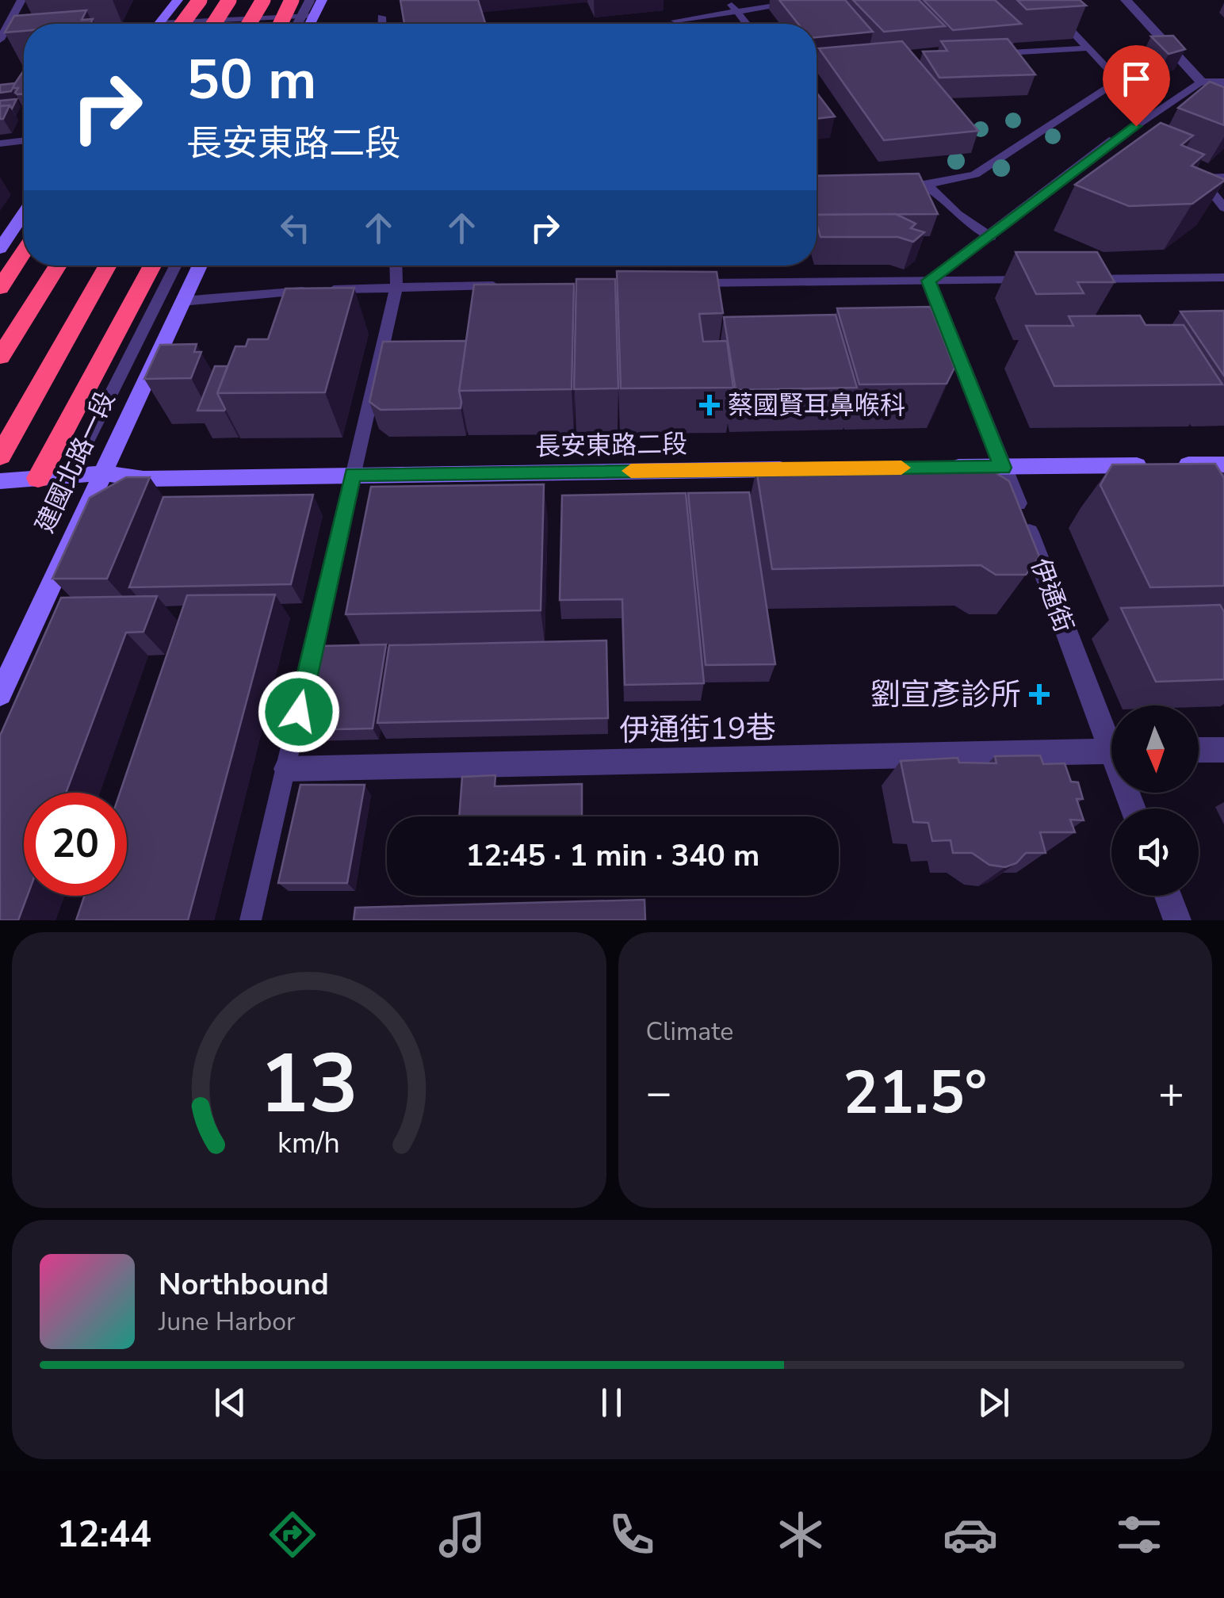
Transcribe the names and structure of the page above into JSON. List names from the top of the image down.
{
  "streets": {
    "street": [
      "長安東路二段",
      "建國北路一段",
      "伊通街",
      "伊通街19巷"
    ]
  },
  "crossings": [
    ["長安東路二段", "建國北路一段"]
  ],
  "places": {
    "health": ["蔡國賢耳鼻喉科", "劉宣彥診所"]
  },
  "north": "bottom",
  "page": {
    "turn": ["50 m", "長安東路二段"],
    "limit": "20",
    "trip": "12:45 · 1 min · 340 m",
    "tile": "Climate",
    "heat": ["−", "21.5°", "+"],
    "song": ["Northbound", "June Harbor"],
    "tabs": "12:44",
    "gauge": ["13", "km/h"]
  }
}
